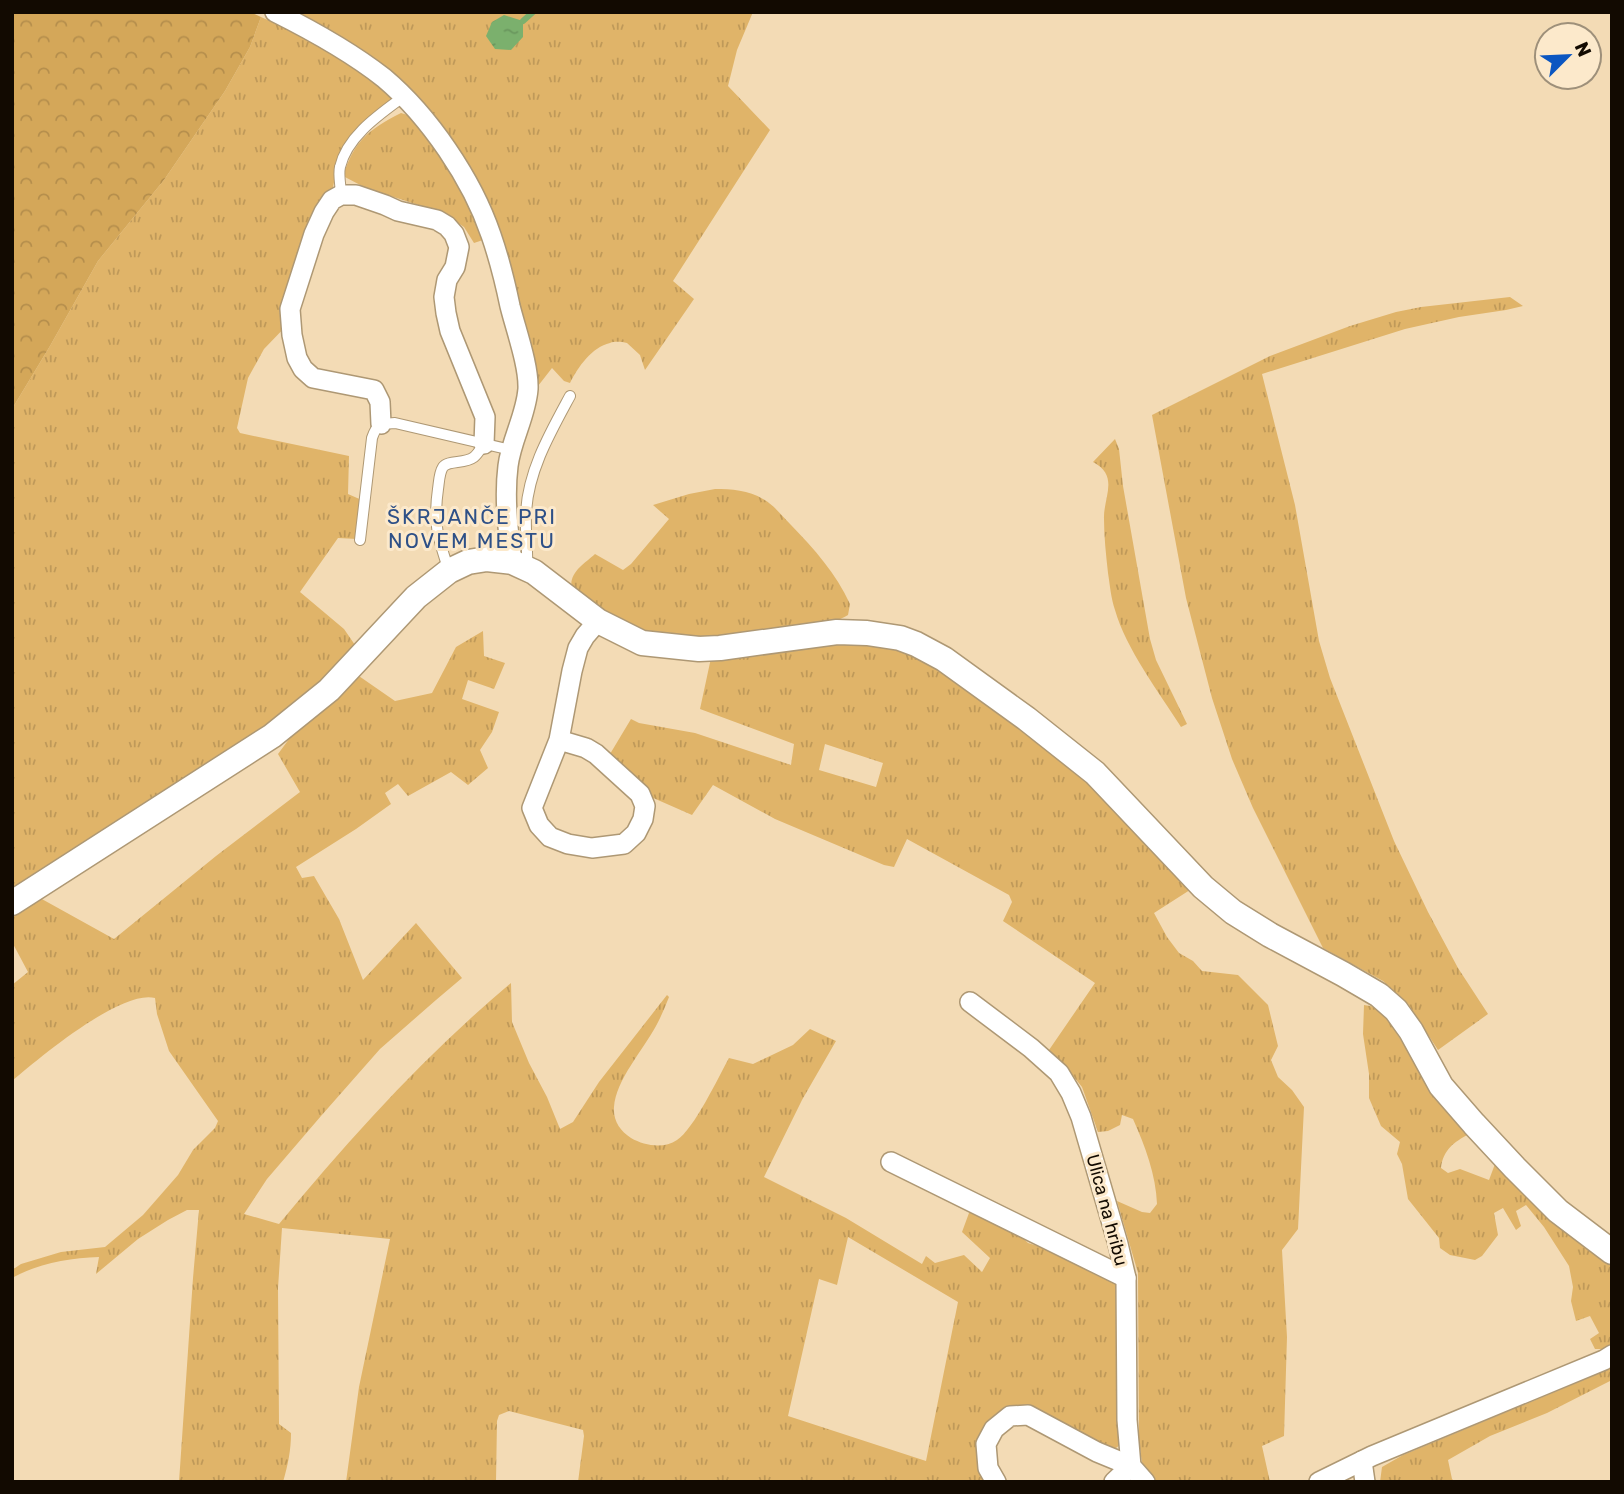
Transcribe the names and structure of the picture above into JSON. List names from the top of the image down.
{
  "streets": {
    "street": ["Ulica na hribu"]
  },
  "districts": ["ŠKRJANČE PRI NOVEM MESTU"],
  "north": "top right"
}
